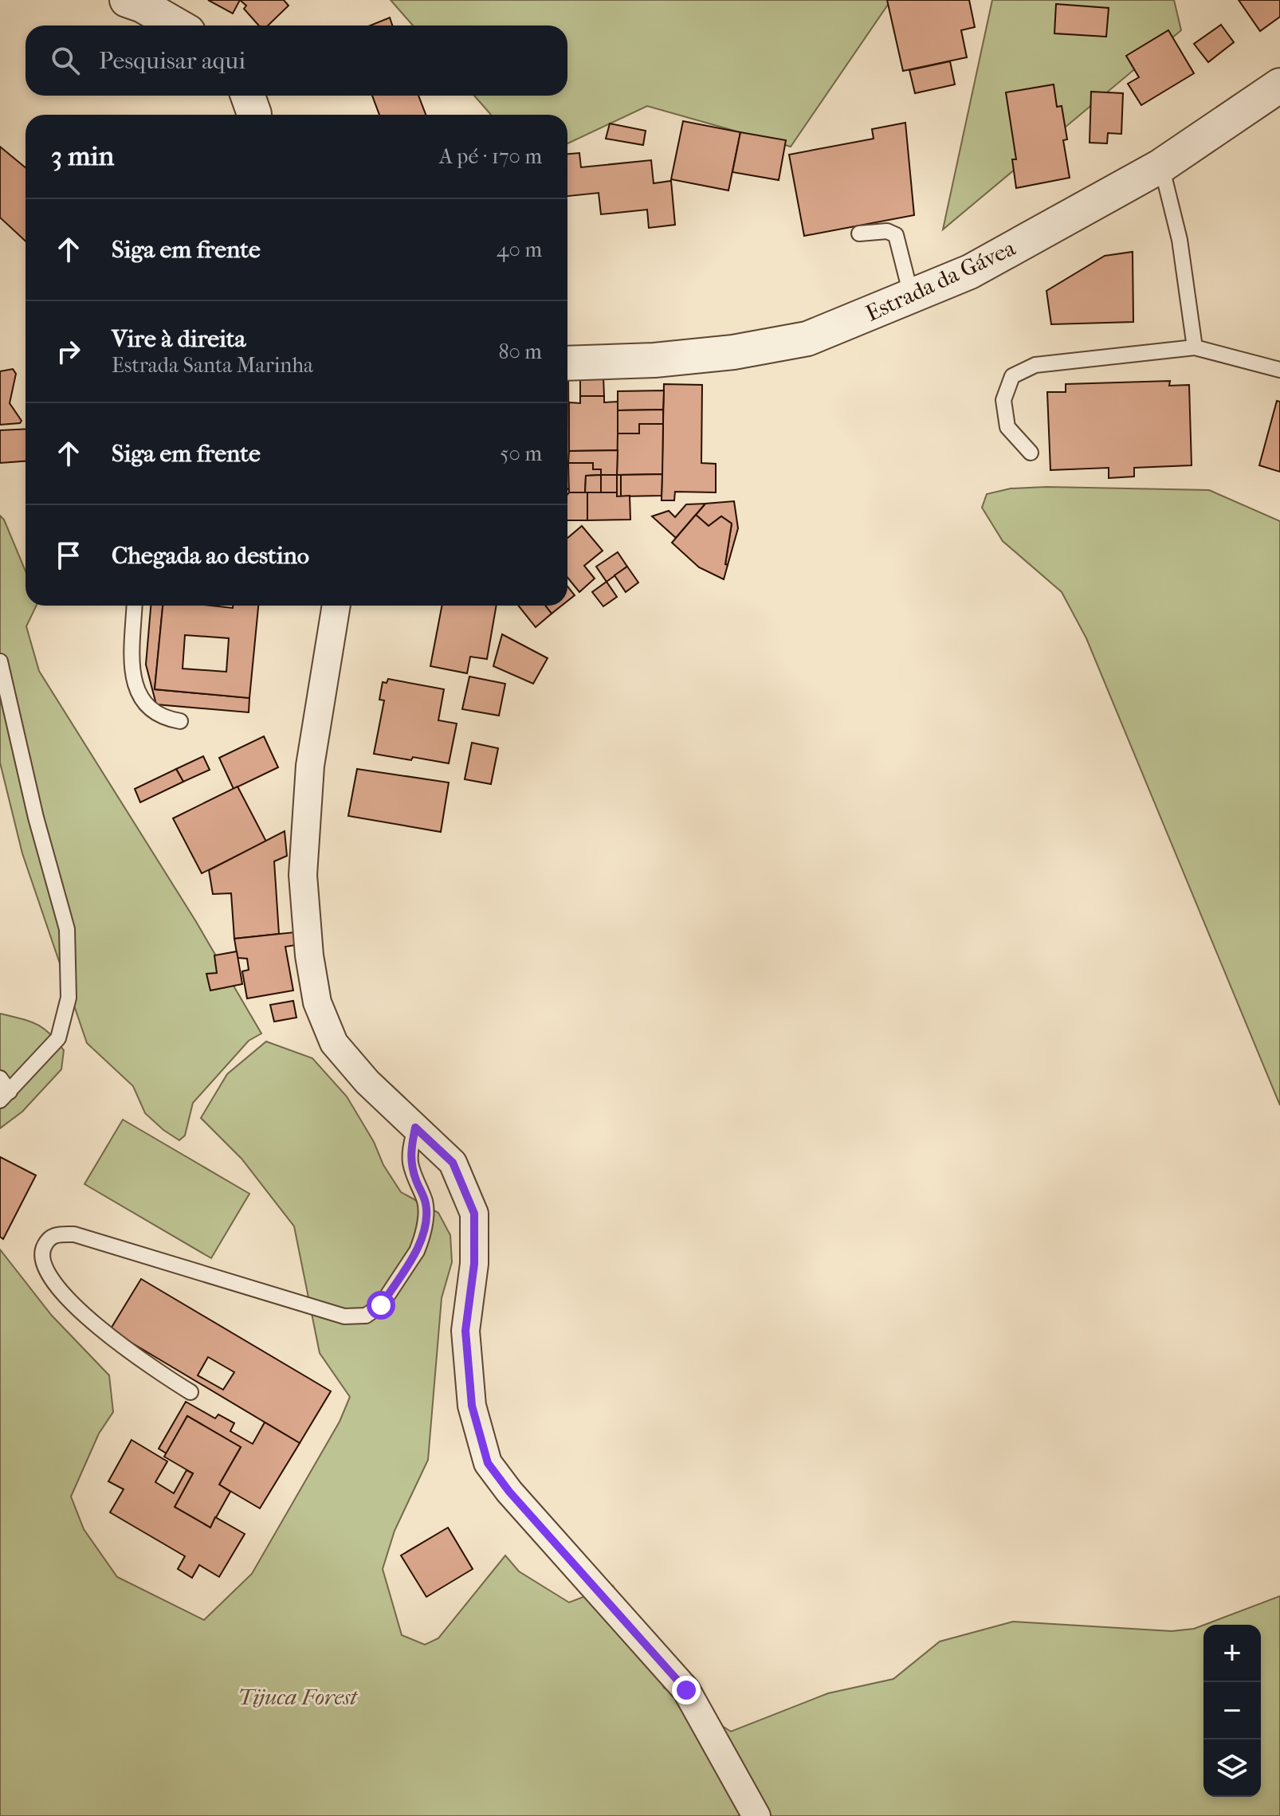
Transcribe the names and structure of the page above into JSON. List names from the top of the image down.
{
  "streets": {
    "street": ["Estrada da Gávea"]
  },
  "parks": ["Tijuca Forest"],
  "page": {
    "search": "Pesquisar aqui",
    "heading": ["3 min", "A pé · 170 m"],
    "list": [
      ["Siga em frente", "40 m"],
      ["Vire à direita", "Estrada Santa Marinha", "80 m"],
      ["Siga em frente", "50 m"],
      "Chegada ao destino"
    ],
    "map_buttons": ["+", "−"]
  }
}
